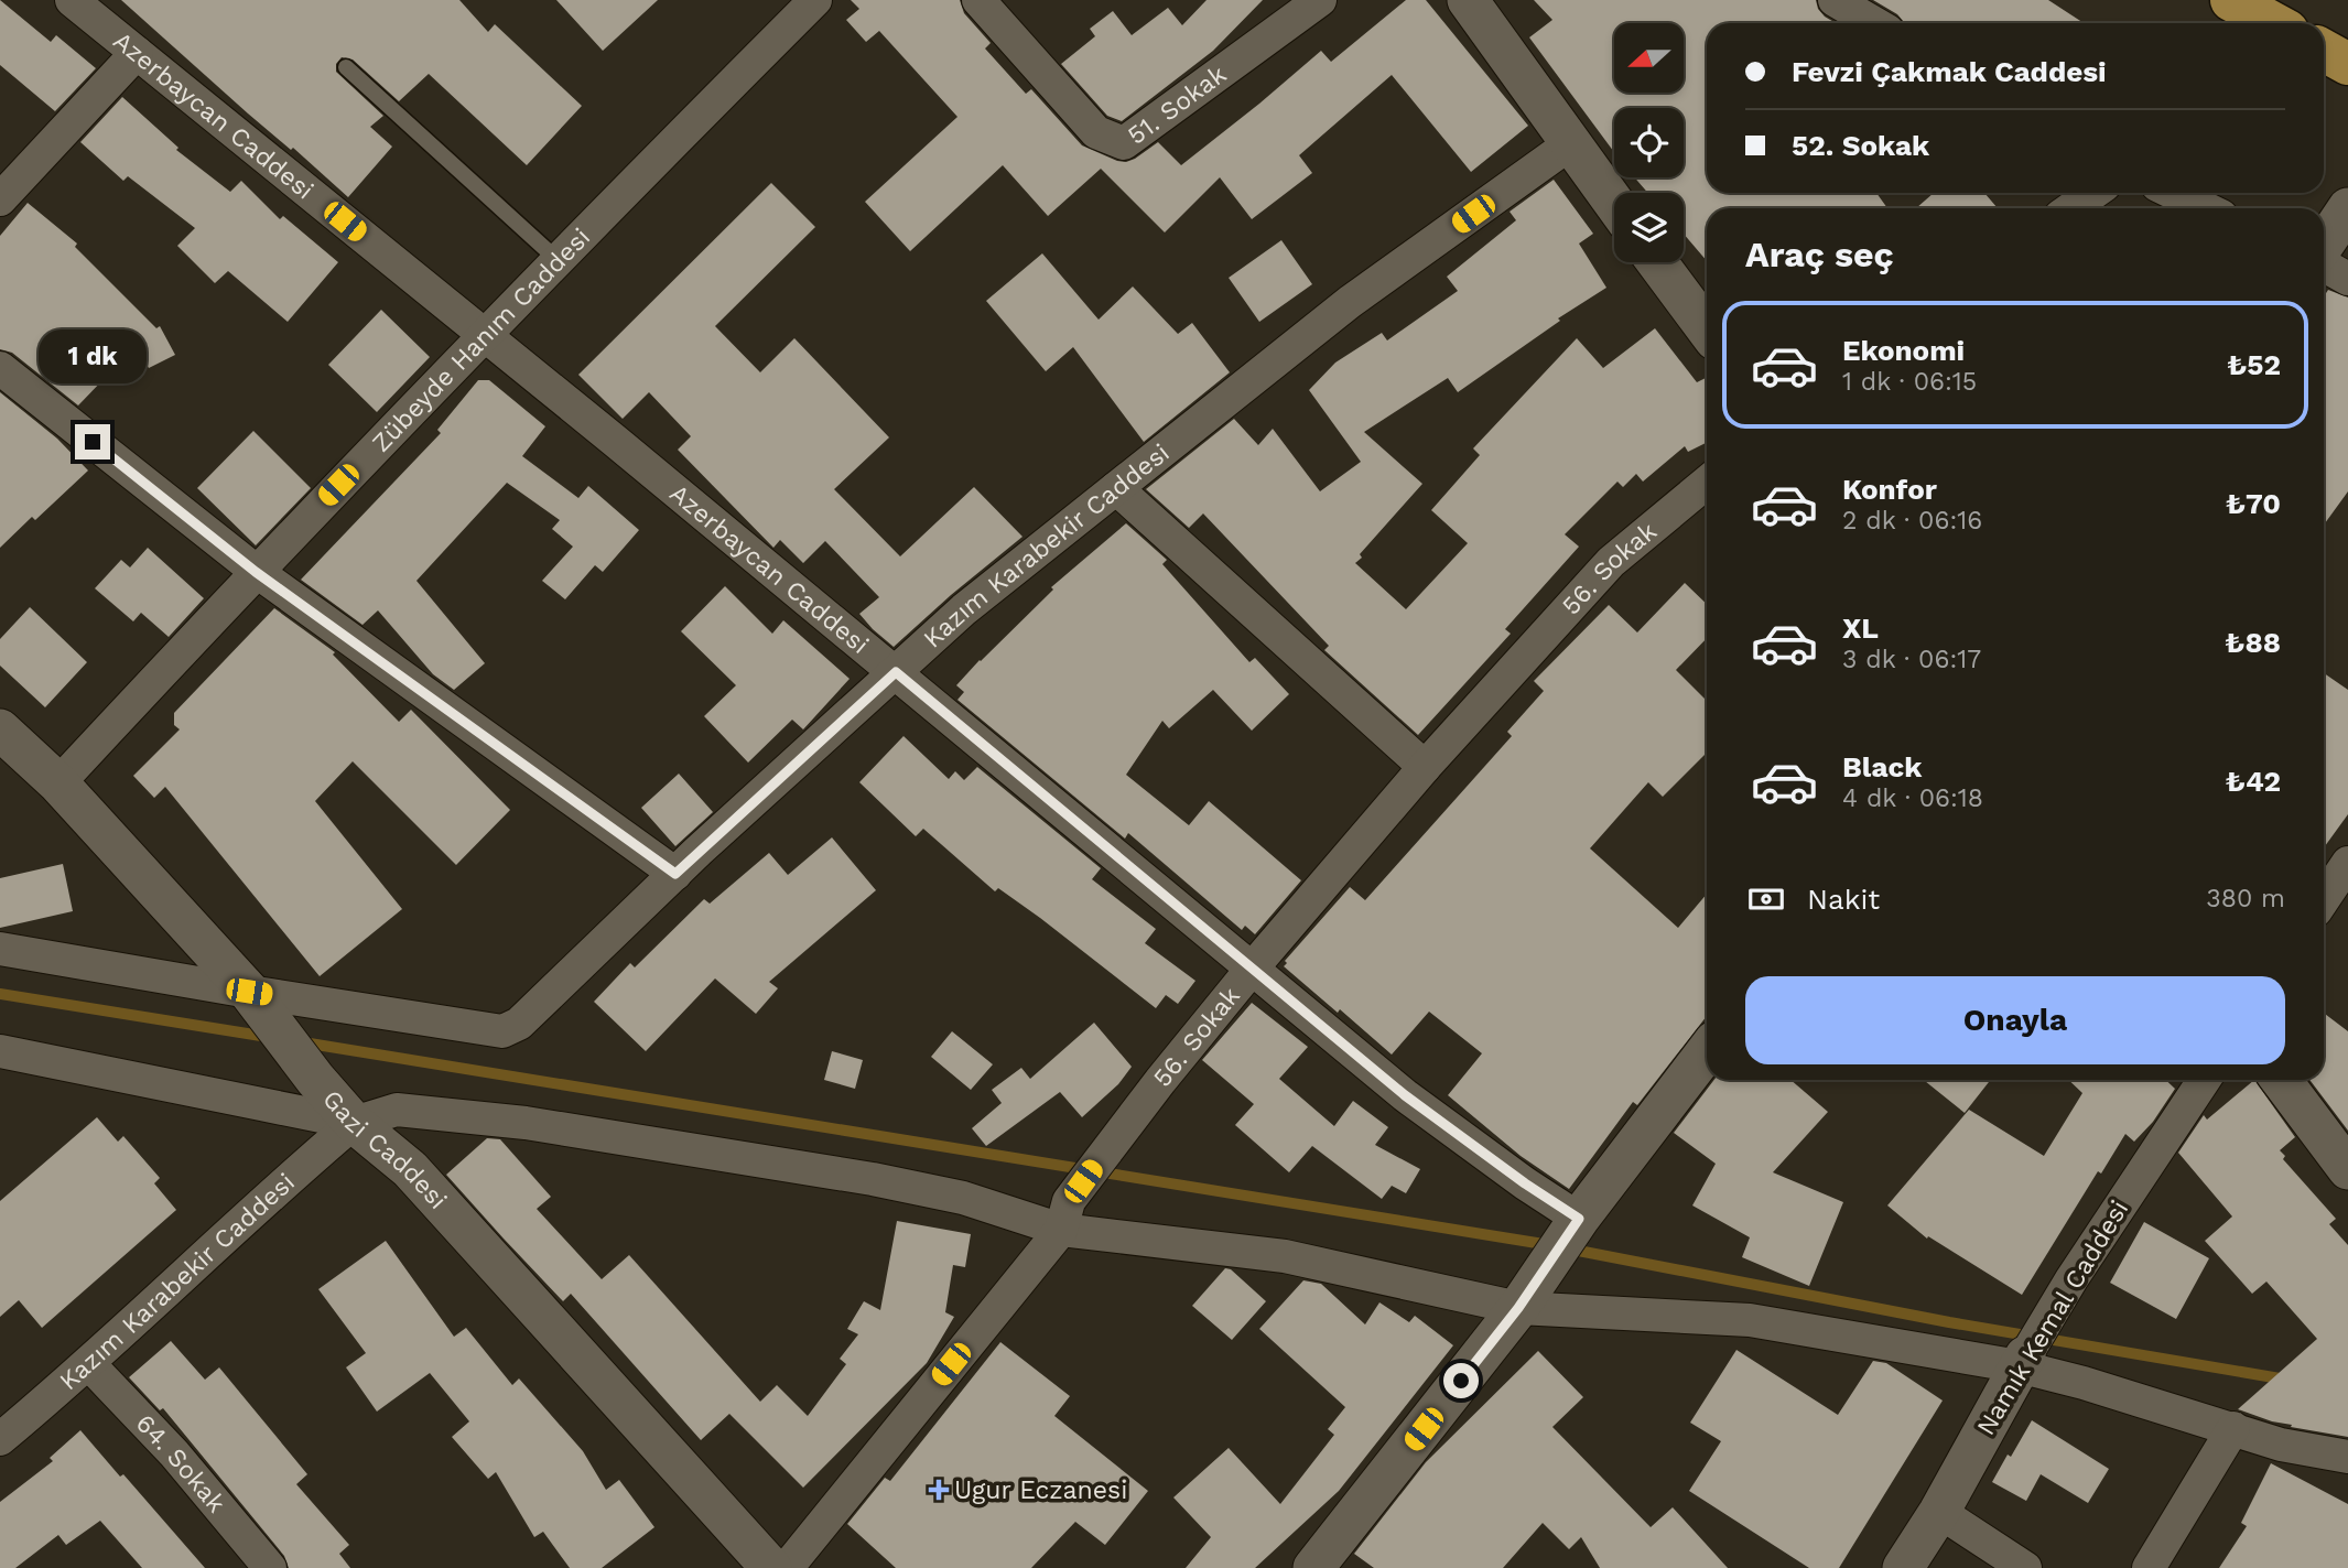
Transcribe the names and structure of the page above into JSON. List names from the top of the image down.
{
  "streets": {
    "street": [
      "51. Sokak",
      "Azerbaycan Caddesi",
      "Zübeyde Hanım Caddesi",
      "Kazım Karabekir Caddesi",
      "56. Sokak",
      "Gazi Caddesi",
      "Namık Kemal Caddesi",
      "64. Sokak"
    ]
  },
  "crossings": [
    ["Azerbaycan Caddesi", "Zübeyde Hanım Caddesi"],
    ["Azerbaycan Caddesi", "Kazım Karabekir Caddesi"],
    ["Azerbaycan Caddesi", "56. Sokak"],
    ["Zübeyde Hanım Caddesi", "Gazi Caddesi"],
    ["Kazım Karabekir Caddesi", "Gazi Caddesi"],
    ["Kazım Karabekir Caddesi", "64. Sokak"]
  ],
  "places": {
    "health": ["Ugur Eczanesi"]
  },
  "north": "left",
  "page": {
    "banner": ["Fevzi Çakmak Caddesi", "52. Sokak"],
    "heading": "Araç seç",
    "list": [
      {
        "name": "Ekonomi",
        "note": "1 dk · 06:15",
        "value": "₺52"
      },
      {
        "name": "Konfor",
        "note": "2 dk · 06:16",
        "value": "₺70"
      },
      {
        "name": "XL",
        "note": "3 dk · 06:17",
        "value": "₺88"
      },
      {
        "name": "Black",
        "note": "4 dk · 06:18",
        "value": "₺42"
      }
    ],
    "bubble": "1 dk",
    "pay": ["Nakit", "380 m"],
    "buttons": "Onayla"
  }
}
